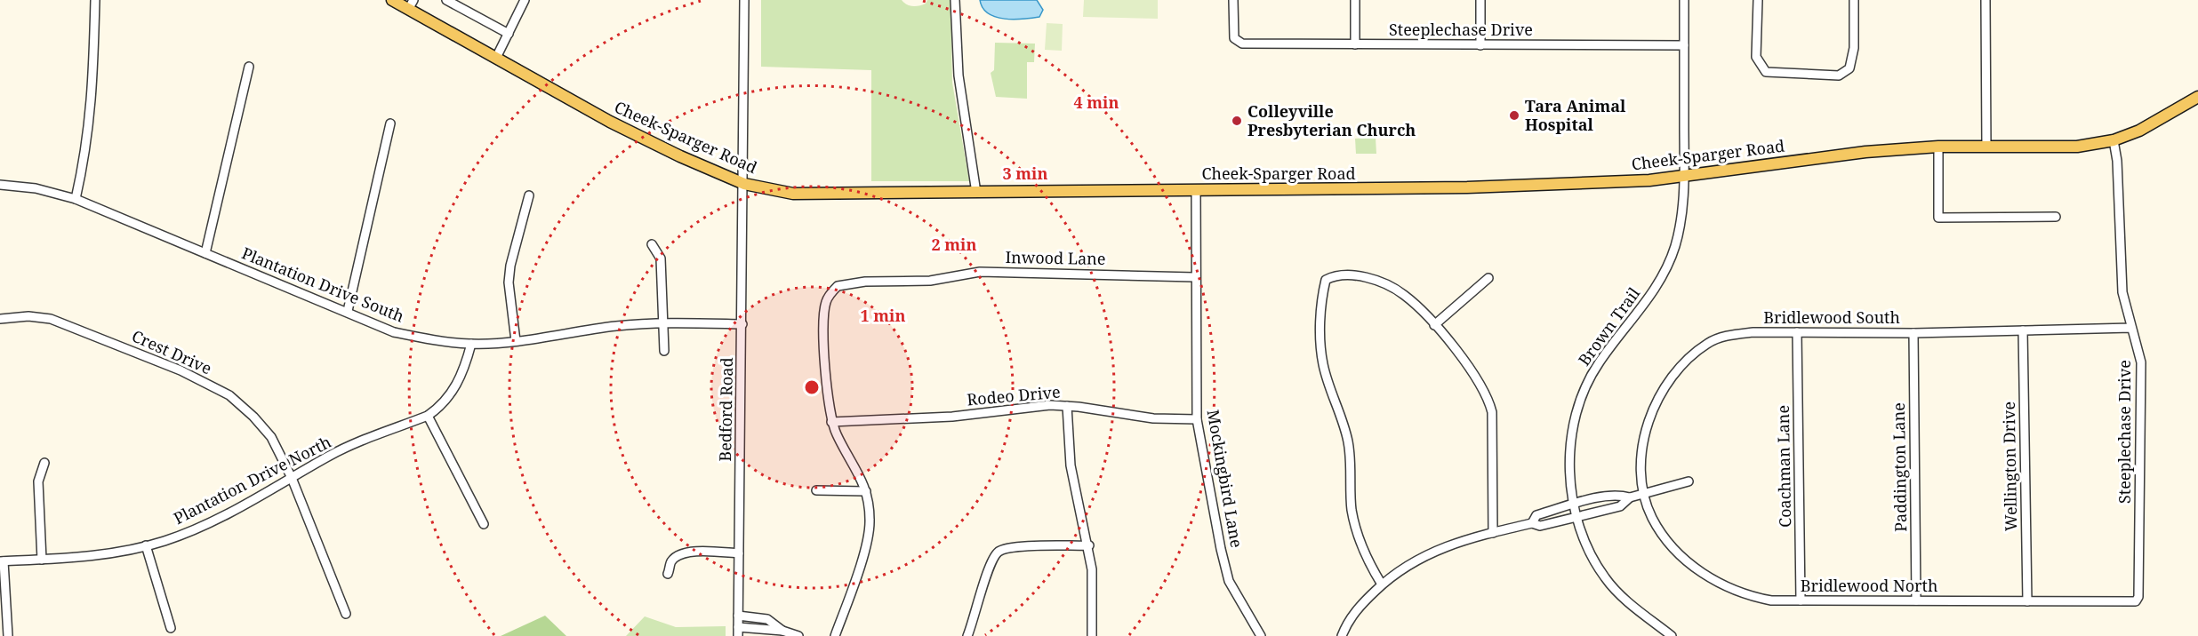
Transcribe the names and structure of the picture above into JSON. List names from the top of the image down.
{
  "streets": {
    "main road": ["Cheek-Sparger Road"],
    "street": [
      "Steeplechase Drive",
      "Inwood Lane",
      "Plantation Drive South",
      "Bridlewood South",
      "Brown Trail",
      "Crest Drive",
      "Rodeo Drive",
      "Bedford Road",
      "Coachman Lane",
      "Wellington Drive",
      "Paddington Lane",
      "Mockingbird Lane",
      "Plantation Drive North",
      "Bridlewood North"
    ]
  },
  "crossings": [
    ["Steeplechase Drive", "Cheek-Sparger Road"],
    ["Steeplechase Drive", "Bridlewood South"],
    ["Steeplechase Drive", "Brown Trail"],
    ["Steeplechase Drive", "Bridlewood North"],
    ["Cheek-Sparger Road", "Brown Trail"],
    ["Cheek-Sparger Road", "Bedford Road"],
    ["Cheek-Sparger Road", "Mockingbird Lane"],
    ["Inwood Lane", "Rodeo Drive"],
    ["Inwood Lane", "Mockingbird Lane"],
    ["Plantation Drive South", "Bedford Road"],
    ["Plantation Drive South", "Plantation Drive North"],
    ["Bridlewood South", "Coachman Lane"],
    ["Bridlewood South", "Wellington Drive"],
    ["Bridlewood South", "Paddington Lane"],
    ["Bridlewood South", "Bridlewood North"],
    ["Crest Drive", "Plantation Drive North"],
    ["Rodeo Drive", "Mockingbird Lane"],
    ["Coachman Lane", "Bridlewood North"],
    ["Wellington Drive", "Bridlewood North"],
    ["Paddington Lane", "Bridlewood North"]
  ],
  "places": ["Tara Animal Hospital", "Colleyville Presbyterian Church"],
  "rings": [
    "4 min",
    "3 min",
    "2 min",
    "1 min"
  ]
}
